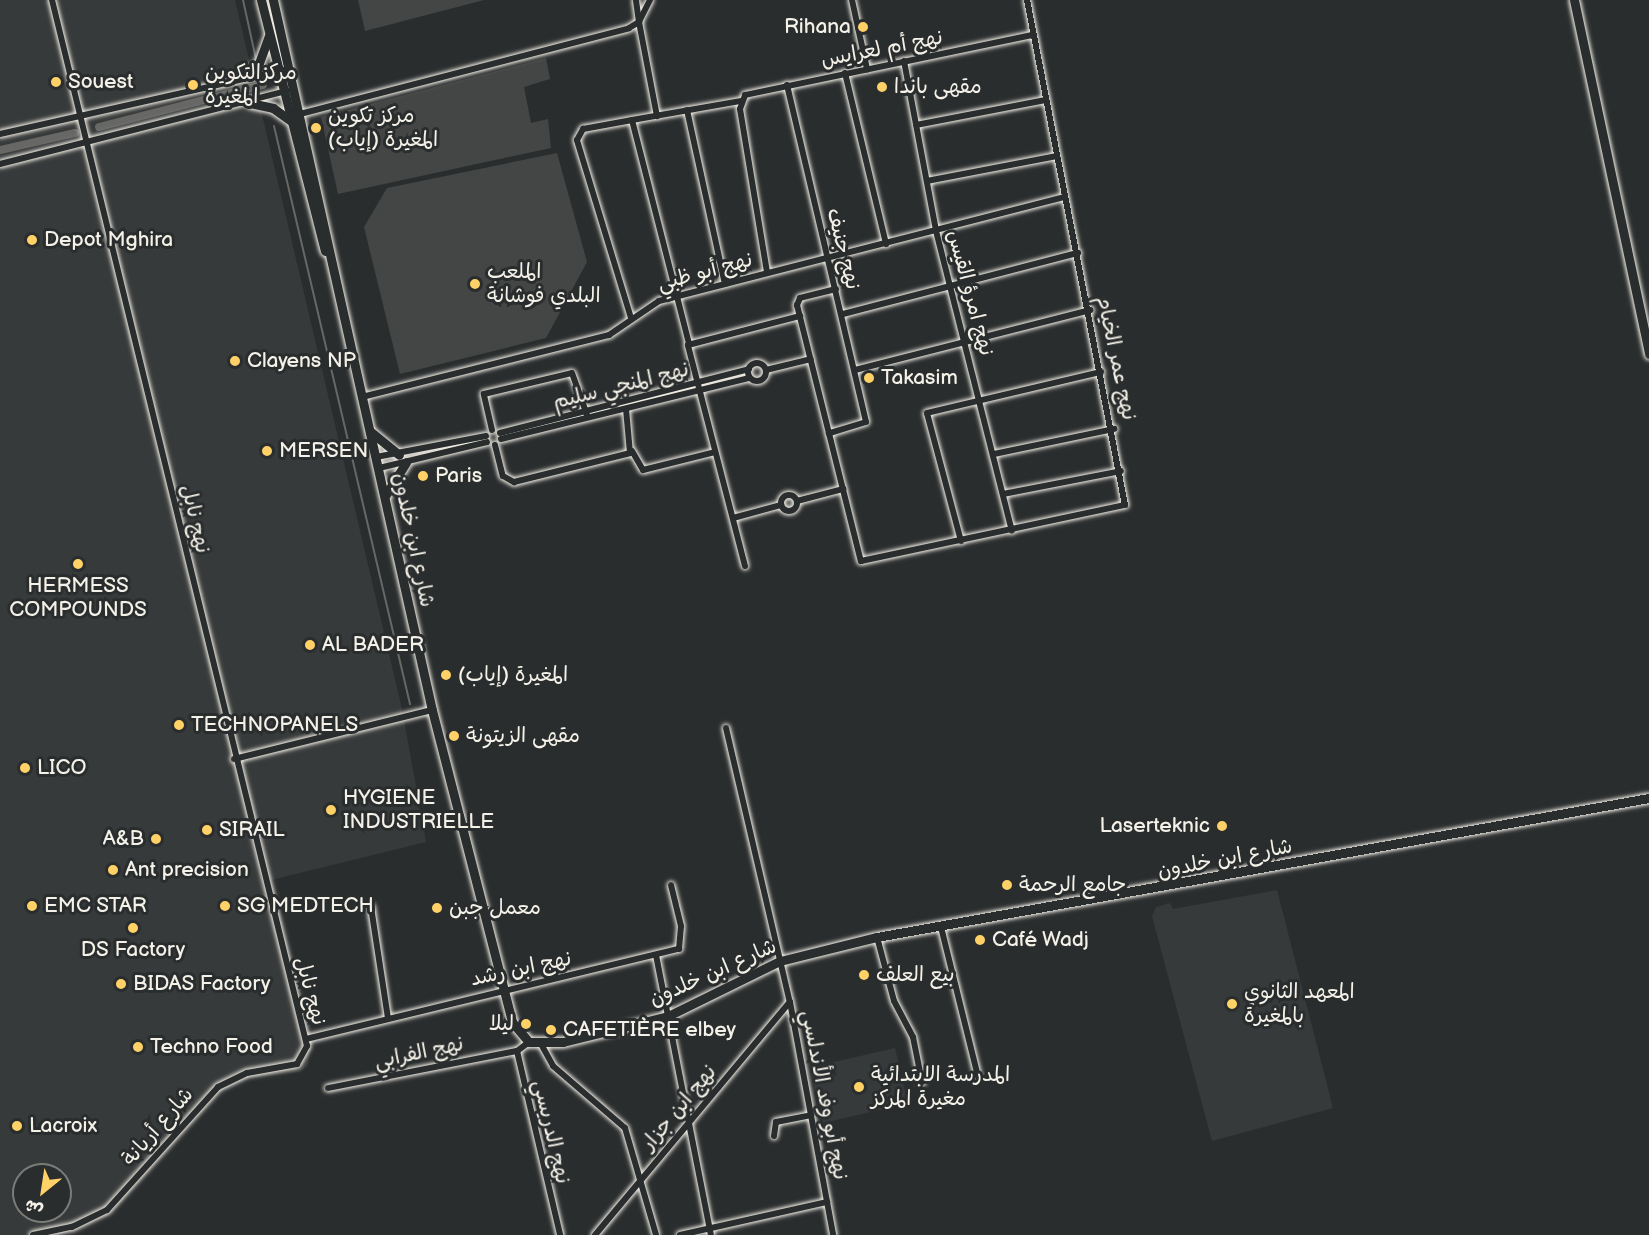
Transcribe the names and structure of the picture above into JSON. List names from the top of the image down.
{
  "streets": {
    "street": [
      "نهج أم لعرايس",
      "نهج جنيف",
      "نهج أبو ظبي",
      "نهج امرؤ القيس",
      "نهج عمر الخيام",
      "نهج المنجي سليم",
      "نهج نابل",
      "شارع ابن خلدون",
      "نهج ابن رشد",
      "نهج الفرابي",
      "نهج أبو وفد الأندلسي",
      "نهج ابن جزار",
      "شارع أريانة",
      "نهج الدريسي"
    ]
  },
  "crossings": [
    ["نهج أم لعرايس", "نهج جنيف"],
    ["نهج أم لعرايس", "نهج أبو ظبي"],
    ["نهج أم لعرايس", "نهج امرؤ القيس"],
    ["نهج أم لعرايس", "نهج عمر الخيام"],
    ["نهج جنيف", "نهج أبو ظبي"],
    ["نهج أبو ظبي", "نهج امرؤ القيس"],
    ["نهج أبو ظبي", "نهج عمر الخيام"],
    ["نهج أبو ظبي", "شارع ابن خلدون"],
    ["نهج امرؤ القيس", "نهج عمر الخيام"],
    ["نهج نابل", "نهج ابن رشد"],
    ["نهج نابل", "شارع أريانة"],
    ["شارع ابن خلدون", "نهج ابن رشد"],
    ["شارع ابن خلدون", "نهج أبو وفد الأندلسي"],
    ["نهج ابن رشد", "شارع أريانة"],
    ["نهج الفرابي", "نهج الدريسي"],
    ["نهج أبو وفد الأندلسي", "نهج ابن جزار"]
  ],
  "places": [
    "Rihana",
    "Souest",
    "مركزالتكوين المغيرة",
    "مقهى باندا",
    "مركز تكوين المغيرة (إياب)",
    "Depot Mghira",
    "الملعب البلدي فوشانة",
    "Clayens NP",
    "Takasim",
    "MERSEN",
    "Paris",
    "HERMESS COMPOUNDS",
    "AL BADER",
    "المغيرة (إياب)",
    "TECHNOPANELS",
    "مقهى الزيتونة",
    "LICO",
    "HYGIENE INDUSTRIELLE",
    "Laserteknic",
    "SIRAIL",
    "A&B",
    "Ant precision",
    "جامع الرحمة",
    "EMC STAR",
    "SG MEDTECH",
    "معمل جبن",
    "DS Factory",
    "Café Wadj",
    "بيع العلف",
    "BIDAS Factory",
    "المعهد الثانوي بالمغيرة",
    "ليلا",
    "CAFETIÈRE elbey",
    "Techno Food",
    "المدرسة الابتدائية مغيرة المركز",
    "Lacroix"
  ],
  "north": "bottom left"
}
